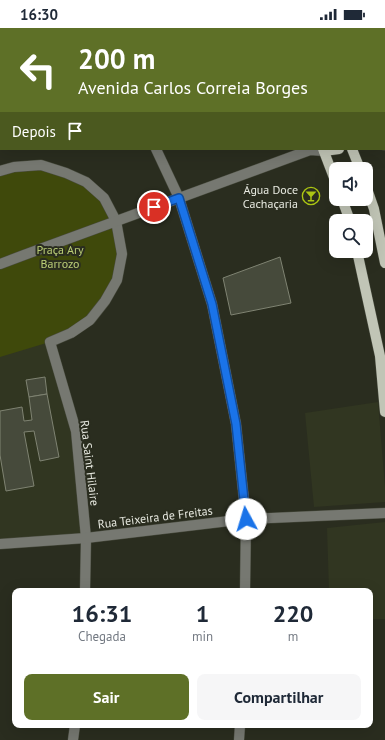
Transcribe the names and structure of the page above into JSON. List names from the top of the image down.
{
  "streets": {
    "street": ["Rua Saint Hilaire", "Rua Teixeira de Freitas"]
  },
  "crossings": [
    ["Rua Saint Hilaire", "Rua Teixeira de Freitas"]
  ],
  "parks": ["Praça Ary Barrozo"],
  "places": {
    "bar": ["Água Doce Cachaçaria"]
  },
  "page": {
    "status": "16:30",
    "turn": ["200 m", "Avenida Carlos Correia Borges"],
    "then": "Depois",
    "eta": [
      "16:31",
      "Chegada",
      "1",
      "min",
      "220",
      "m"
    ],
    "buttons": ["Sair", "Compartilhar"]
  }
}
